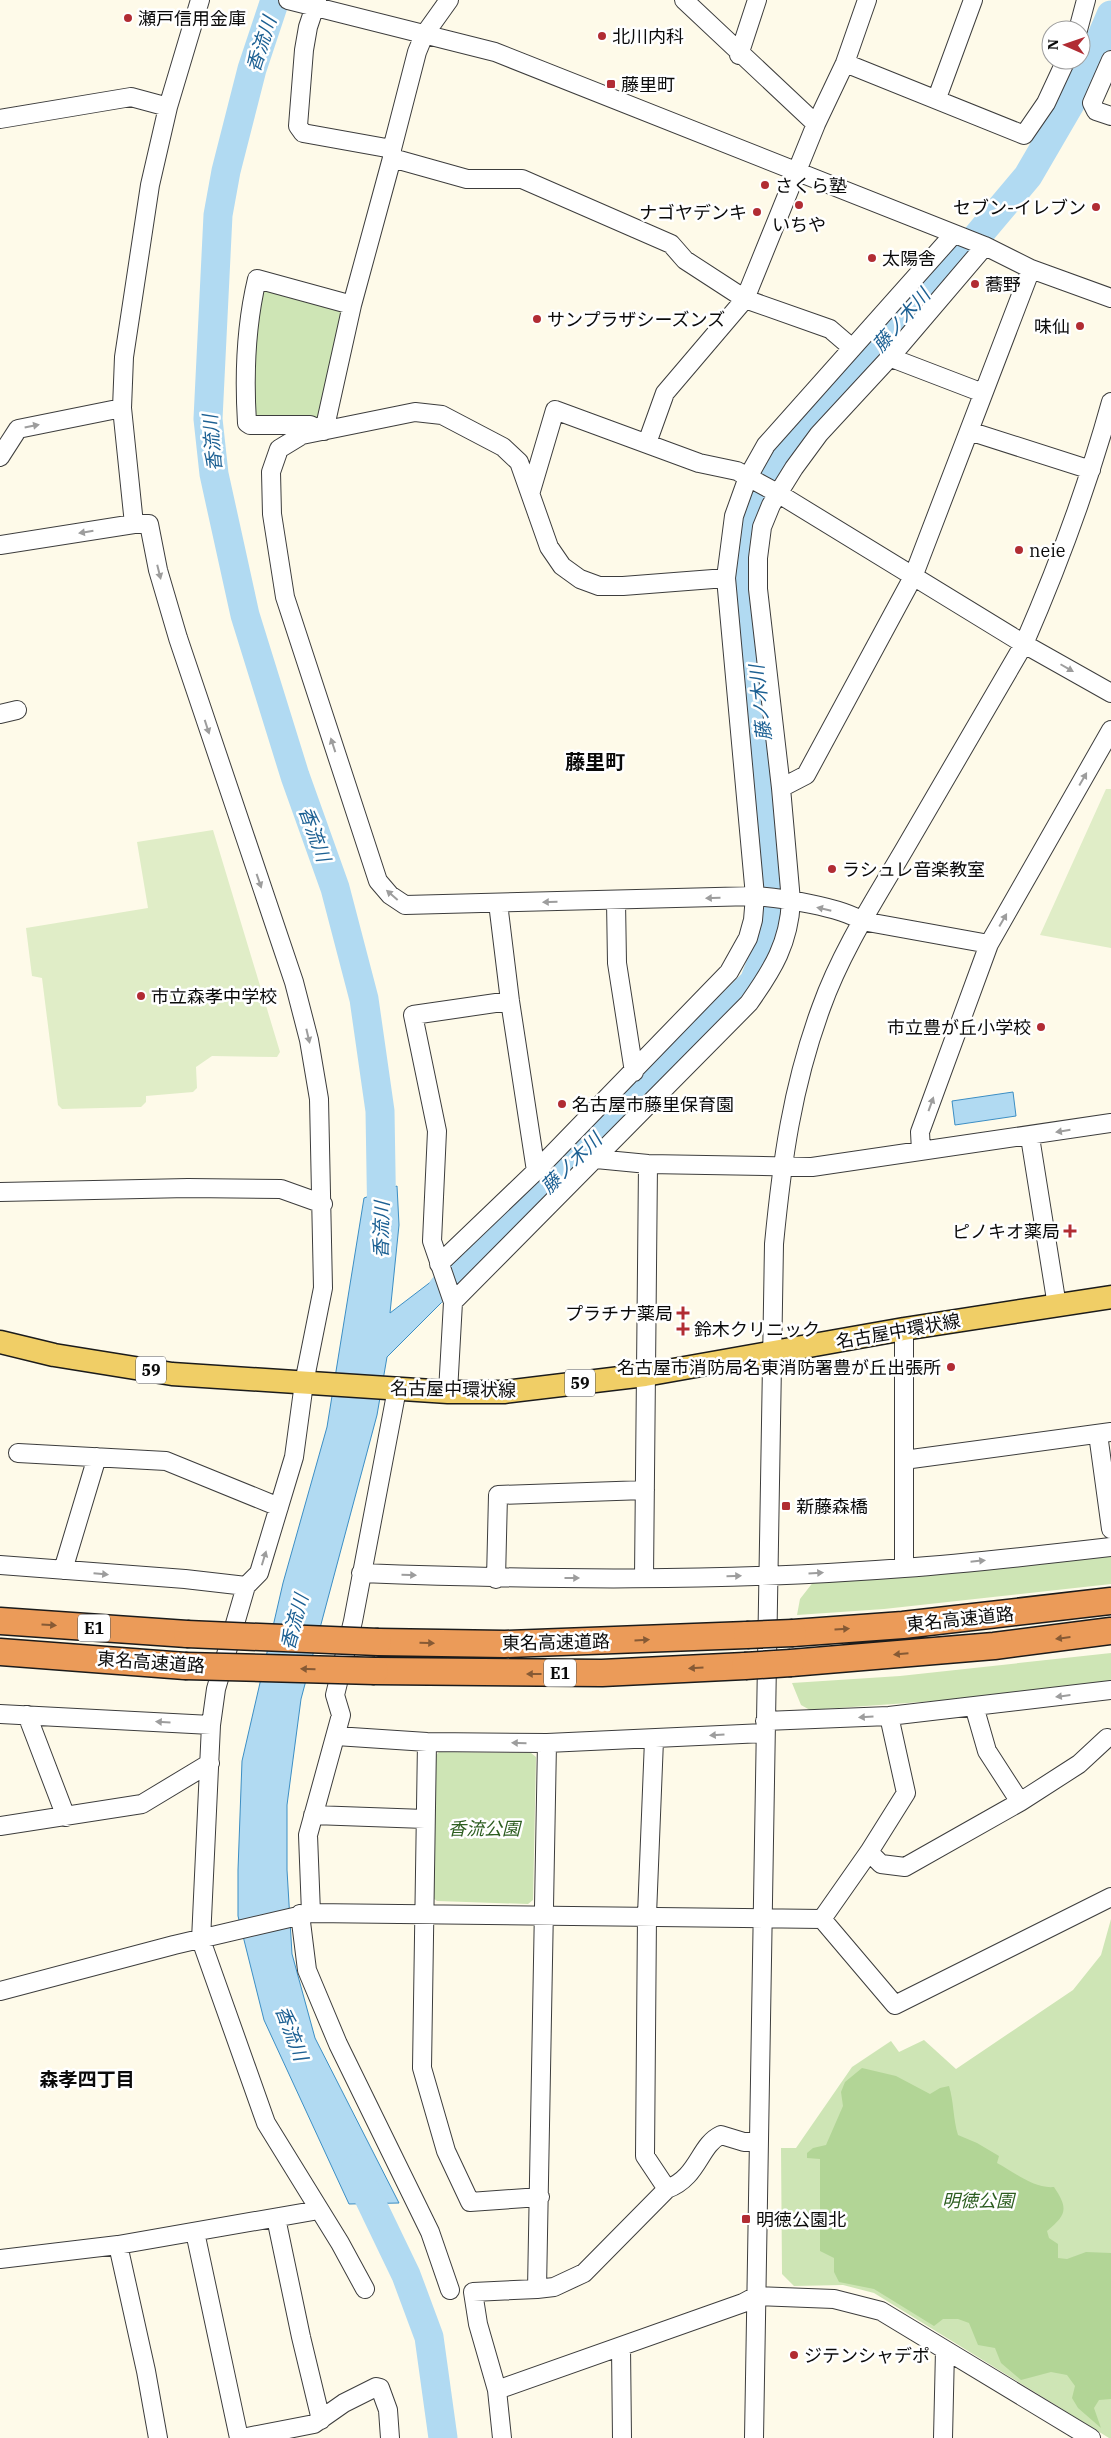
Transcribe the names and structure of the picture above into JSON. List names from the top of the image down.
{
  "streets": {
    "highway": ["東名高速道路", "E1"],
    "main road": ["名古屋中環状線", "59"]
  },
  "districts": ["藤里町", "森孝四丁目"],
  "water": ["香流川", "藤ノ木川"],
  "parks": ["香流公園", "明徳公園"],
  "places": {
    "other": [
      "瀬戸信用金庫",
      "北川内科",
      "さくら塾",
      "いちや",
      "セブン-イレブン",
      "ナゴヤデンキ",
      "太陽舎",
      "蕎野",
      "サンプラザシーズンズ",
      "味仙",
      "neie",
      "ラシュレ音楽教室",
      "市立森孝中学校",
      "市立豊が丘小学校",
      "名古屋市藤里保育園",
      "名古屋市消防局名東消防署豊が丘出張所",
      "ジテンシャデポ"
    ],
    "transit": ["藤里町", "新藤森橋", "明徳公園北"],
    "health": ["ピノキオ薬局", "プラチナ薬局", "鈴木クリニック"]
  },
  "north": "left"
}
